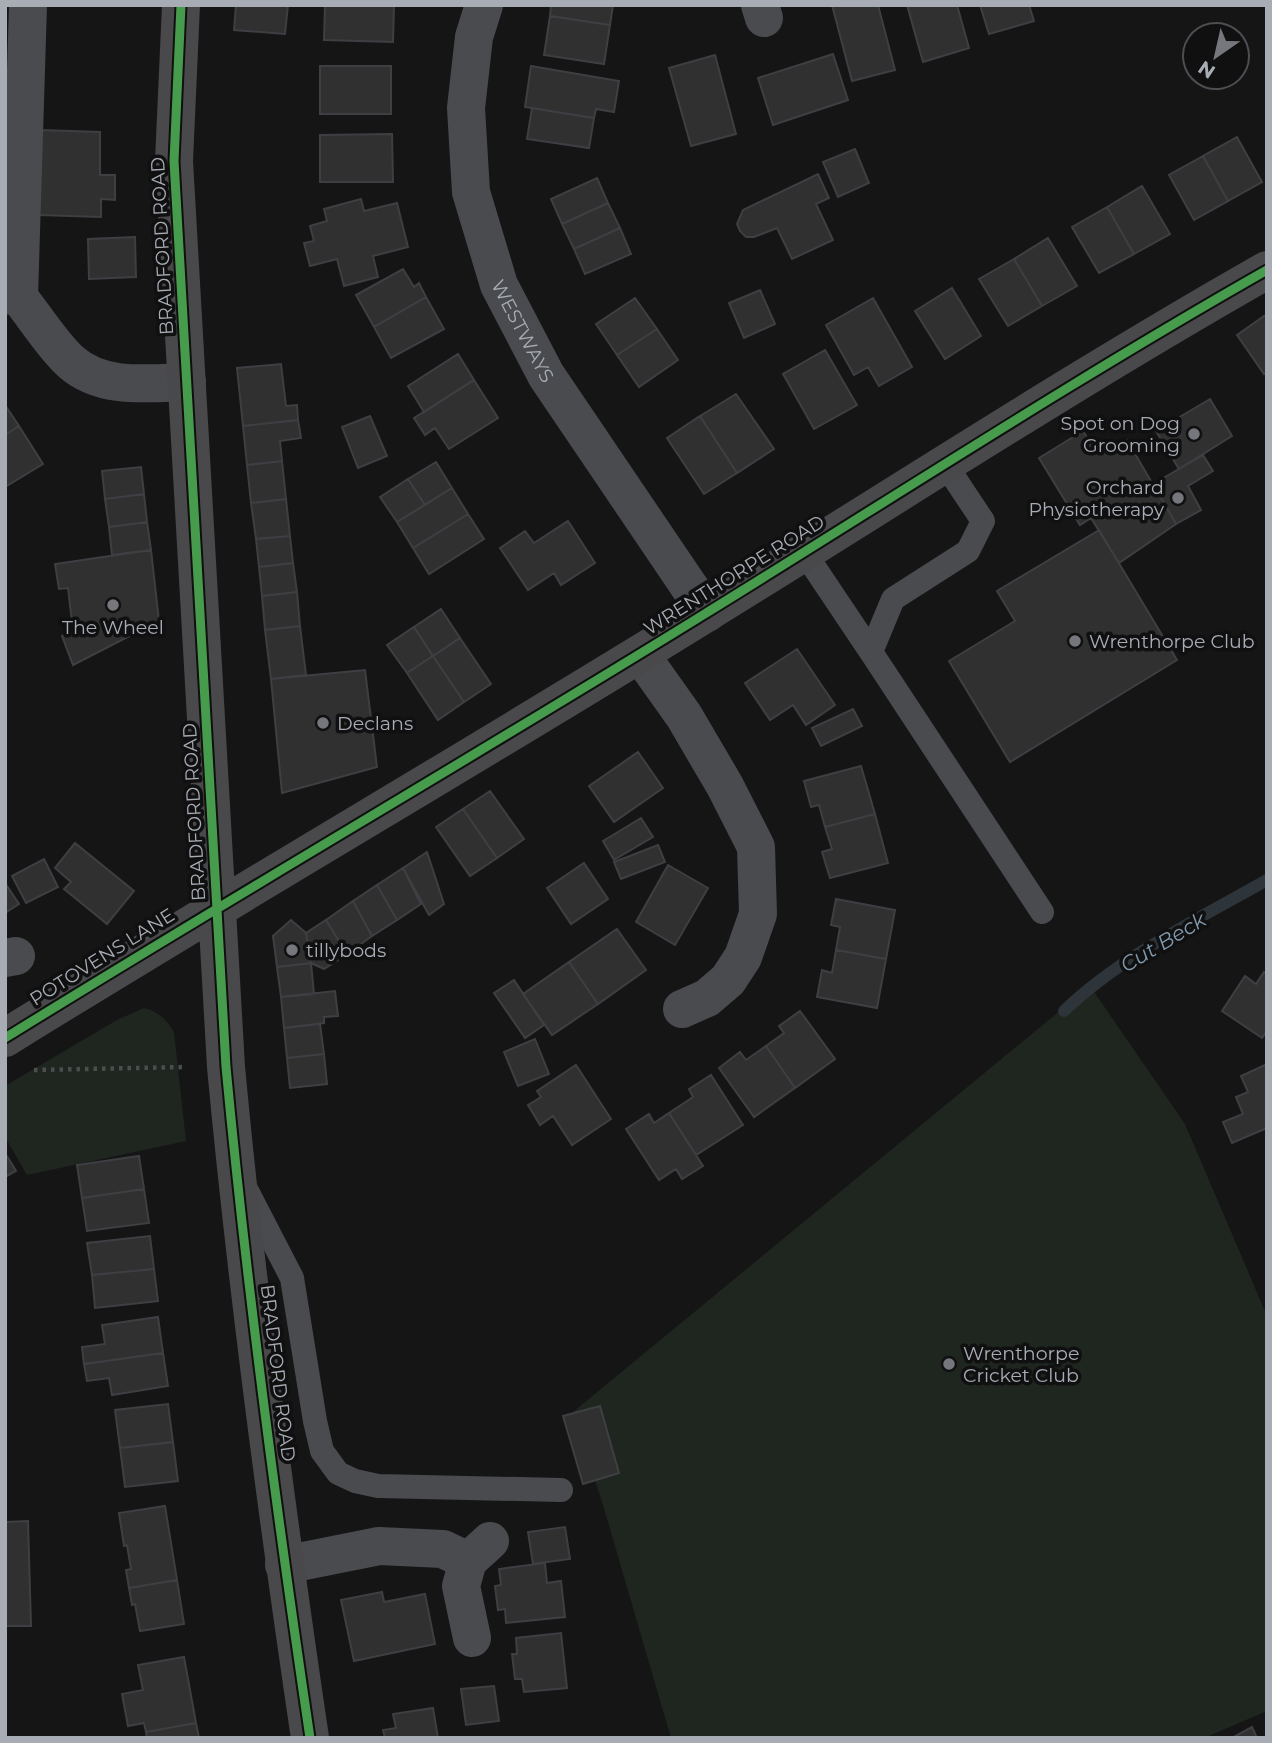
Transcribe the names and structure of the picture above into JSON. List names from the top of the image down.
{
  "streets": {
    "street": [
      "BRADFORD ROAD",
      "WESTWAYS",
      "WRENTHORPE ROAD",
      "POTOVENS LANE"
    ]
  },
  "crossings": [
    ["BRADFORD ROAD", "WRENTHORPE ROAD"],
    ["BRADFORD ROAD", "POTOVENS LANE"],
    ["WESTWAYS", "WRENTHORPE ROAD"],
    ["WRENTHORPE ROAD", "POTOVENS LANE"]
  ],
  "water": ["Cut Beck"],
  "places": [
    "Spot on Dog Grooming",
    "Orchard Physiotherapy",
    "The Wheel",
    "Wrenthorpe Club",
    "Declans",
    "tillybods",
    "Wrenthorpe Cricket Club"
  ],
  "north": "bottom left"
}
